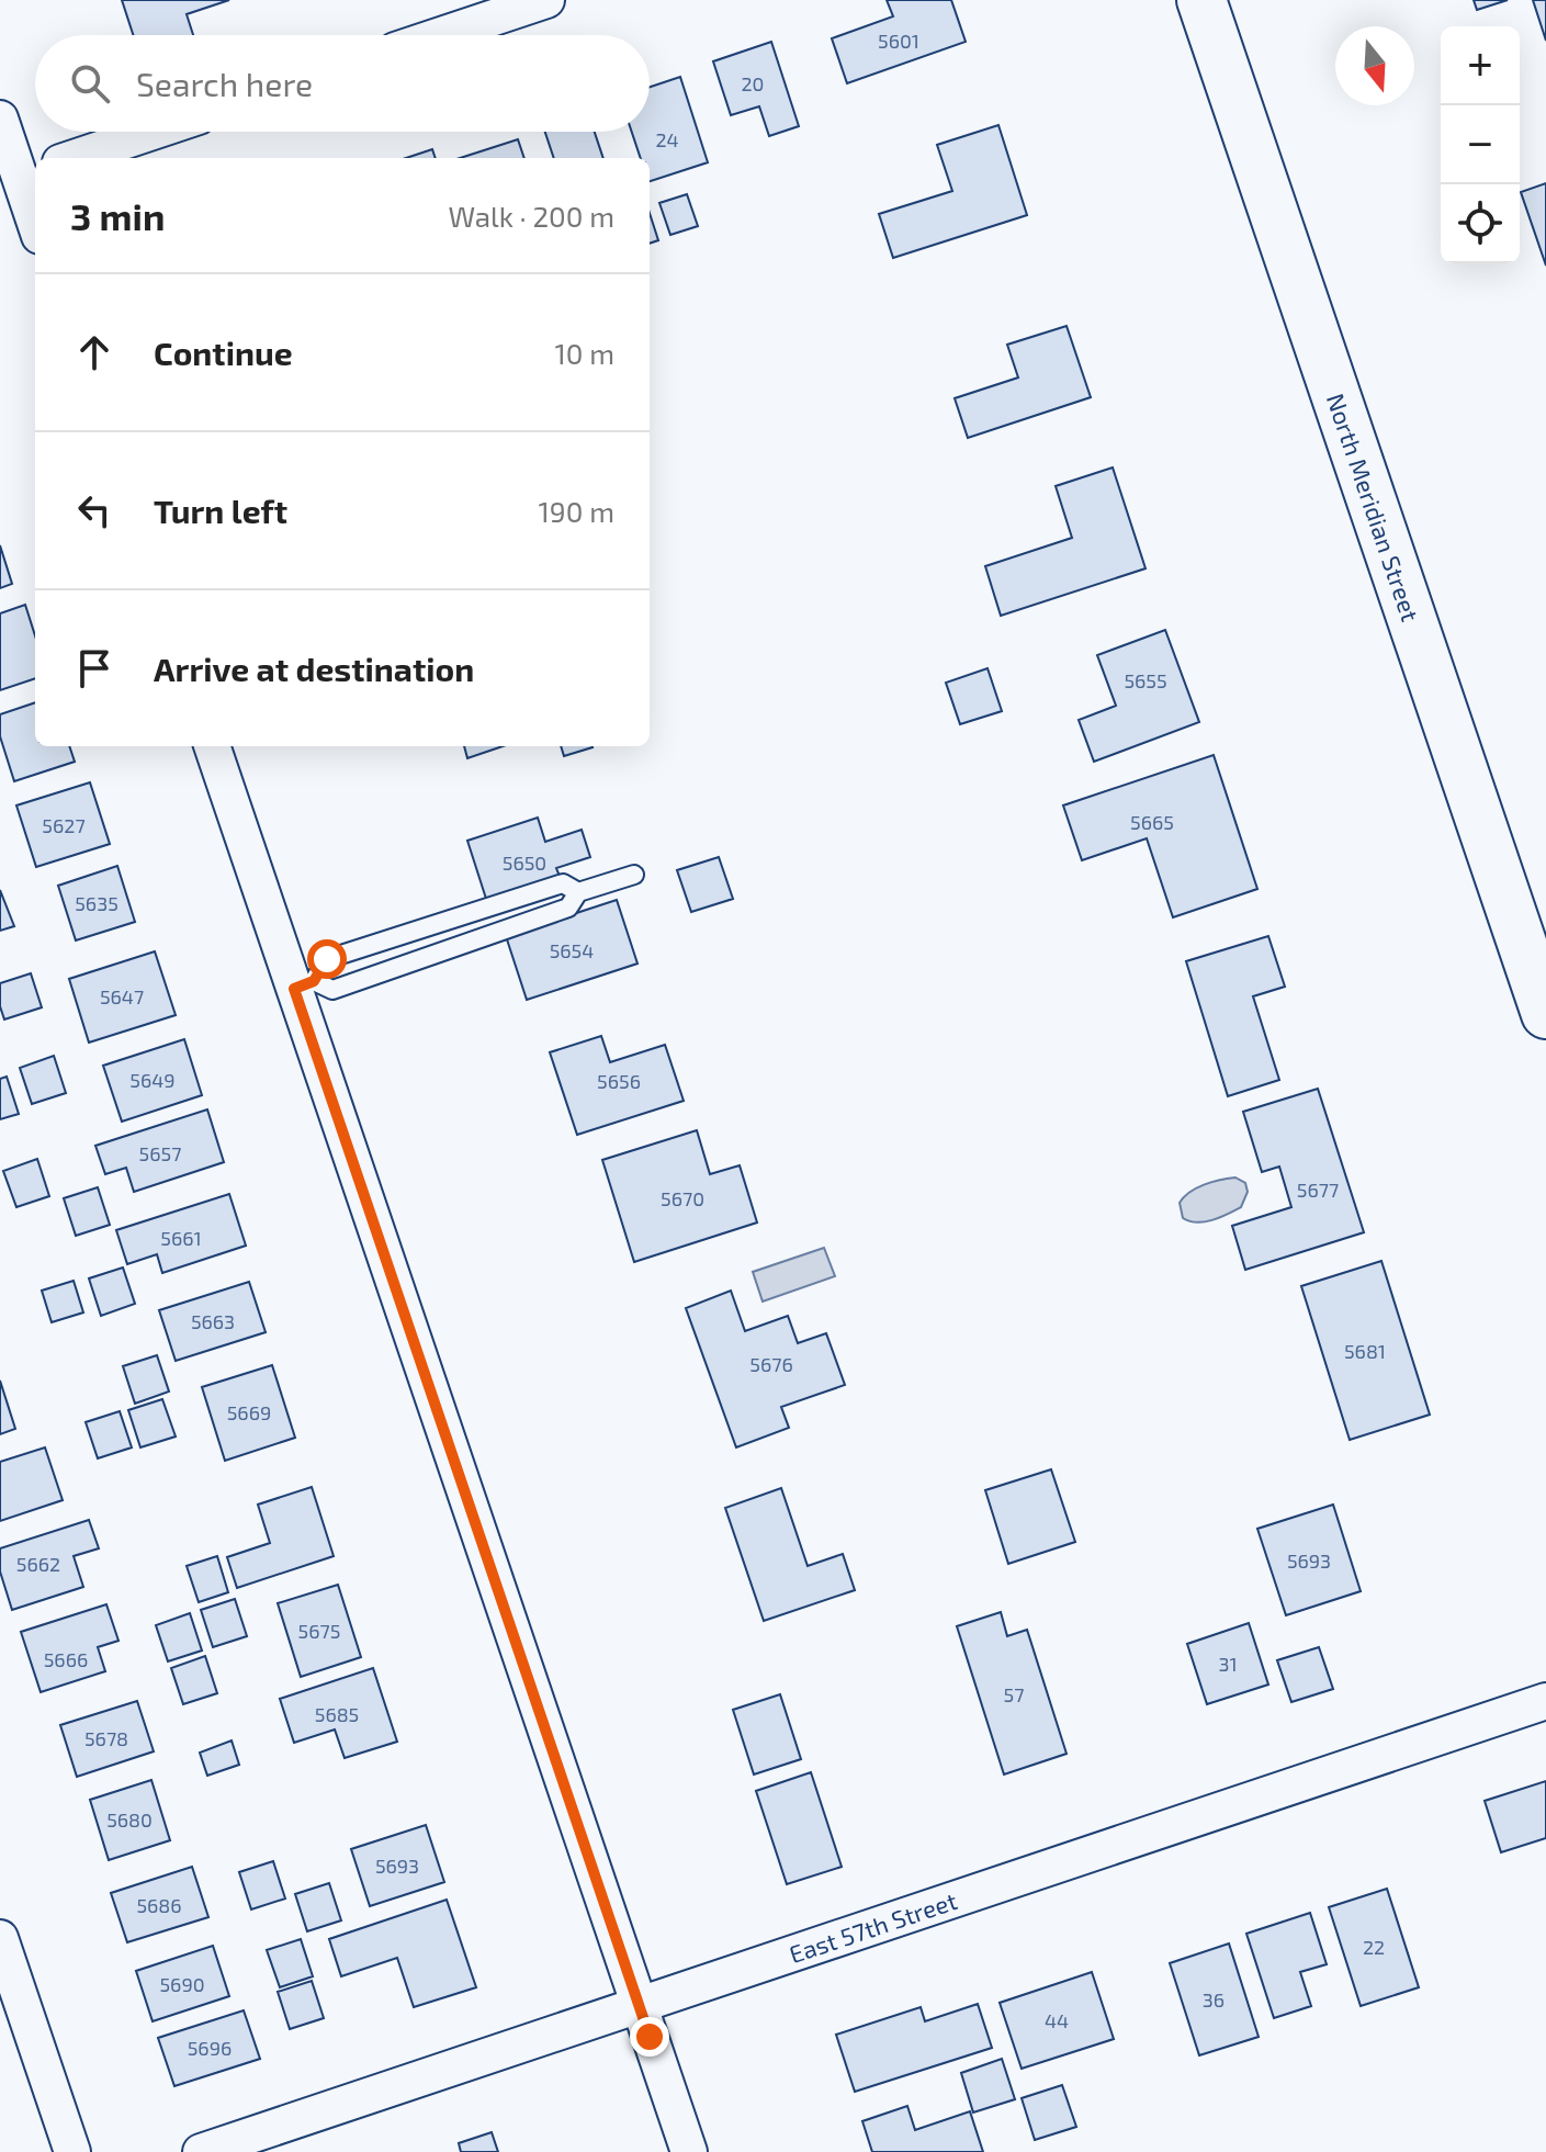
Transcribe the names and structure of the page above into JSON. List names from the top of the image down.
{
  "streets": {
    "main road": ["North Meridian Street"],
    "street": ["East 57th Street"]
  },
  "house_numbers": [
    "5601",
    "20",
    "24",
    "5655",
    "5665",
    "5627",
    "5650",
    "5635",
    "5654",
    "5647",
    "5649",
    "5656",
    "5657",
    "5677",
    "5670",
    "5661",
    "5663",
    "5681",
    "5676",
    "5669",
    "5693",
    "5662",
    "5675",
    "5666",
    "31",
    "57",
    "5685",
    "5678",
    "5680",
    "5693",
    "5686",
    "22",
    "5690",
    "36",
    "44",
    "5696"
  ],
  "north": "bottom",
  "page": {
    "map_buttons": ["+", "−"],
    "search": "Search here",
    "heading": ["3 min", "Walk · 200 m"],
    "list": [
      ["Continue", "10 m"],
      ["Turn left", "190 m"],
      "Arrive at destination"
    ]
  }
}
